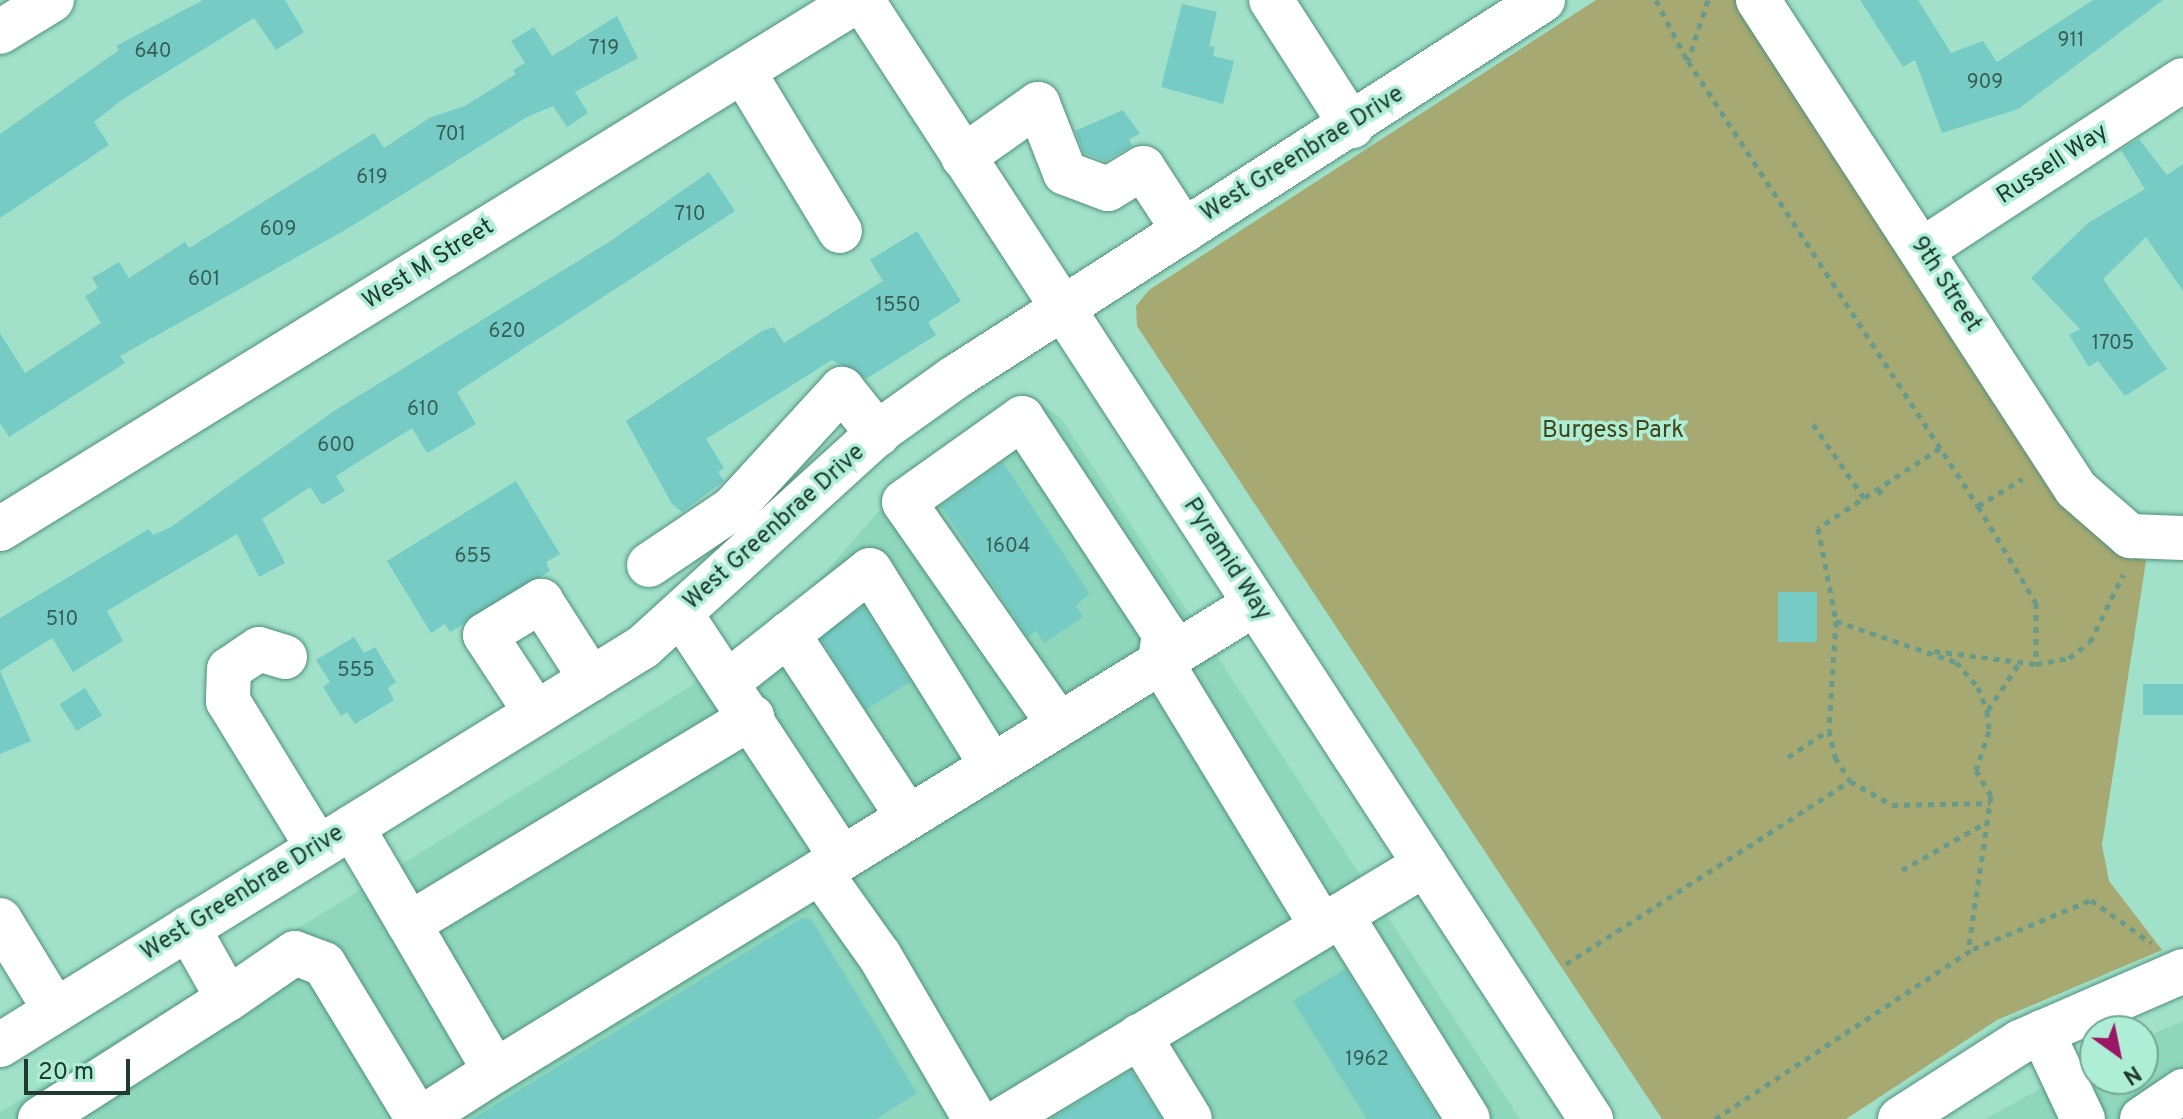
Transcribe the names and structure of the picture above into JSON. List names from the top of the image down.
{
  "streets": {
    "street": [
      "West Greenbrae Drive",
      "Russell Way",
      "West M Street",
      "9th Street",
      "Pyramid Way"
    ]
  },
  "crossings": [
    ["West Greenbrae Drive", "Pyramid Way"],
    ["Russell Way", "9th Street"],
    ["West M Street", "Pyramid Way"]
  ],
  "parks": ["Burgess Park"],
  "house_numbers": [
    "911",
    "719",
    "640",
    "909",
    "701",
    "619",
    "710",
    "609",
    "601",
    "1550",
    "620",
    "1705",
    "610",
    "600",
    "1604",
    "655",
    "510",
    "555",
    "1962"
  ],
  "scale_bar": "20 m",
  "north": "bottom right"
}
